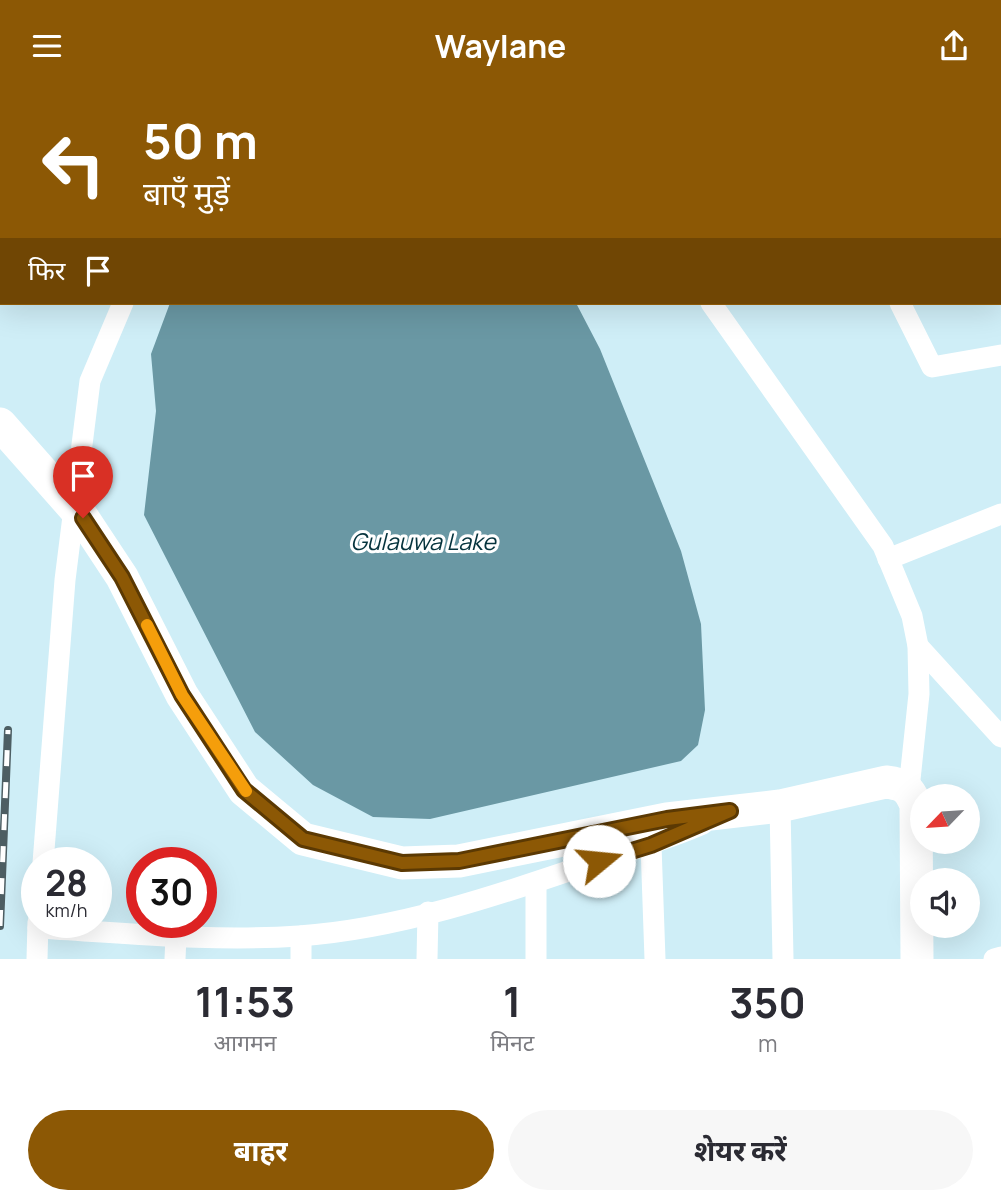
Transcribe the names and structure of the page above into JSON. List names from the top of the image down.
{
  "water": ["Gulauwa Lake"],
  "north": "bottom left",
  "page": {
    "header": "Waylane",
    "turn": ["50 m", "बाएँ मुड़ें"],
    "then": "फिर",
    "speed": "28 km/h",
    "limit": "30",
    "eta": [
      "11:53",
      "आगमन",
      "1",
      "मिनट",
      "350",
      "m"
    ],
    "buttons": ["बाहर", "शेयर करें"]
  }
}
